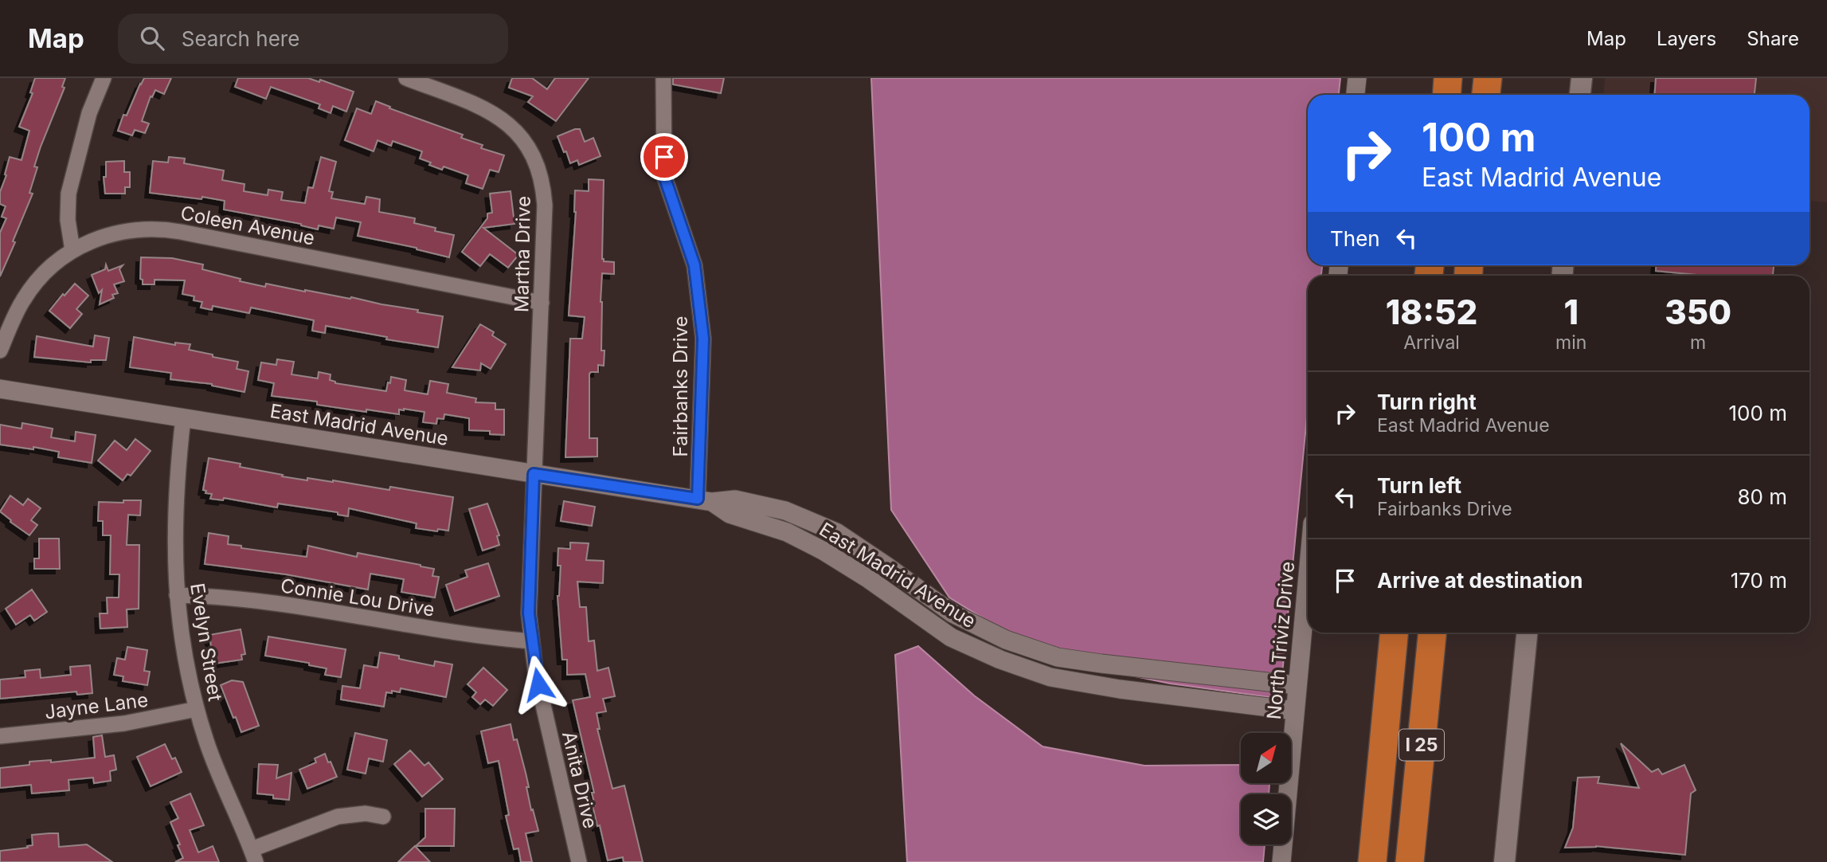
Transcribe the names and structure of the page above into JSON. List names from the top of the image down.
{
  "streets": {
    "highway": ["I 25"],
    "street": [
      "Coleen Avenue",
      "Martha Drive",
      "Fairbanks Drive",
      "East Madrid Avenue",
      "Connie Lou Drive",
      "North Triviz Drive",
      "Evelyn Street",
      "Jayne Lane",
      "Anita Drive"
    ]
  },
  "crossings": [
    ["Coleen Avenue", "Martha Drive"],
    ["Martha Drive", "East Madrid Avenue"],
    ["Martha Drive", "Anita Drive"],
    ["Fairbanks Drive", "East Madrid Avenue"],
    ["East Madrid Avenue", "North Triviz Drive"],
    ["East Madrid Avenue", "Evelyn Street"],
    ["East Madrid Avenue", "Anita Drive"],
    ["Connie Lou Drive", "Evelyn Street"],
    ["Connie Lou Drive", "Anita Drive"],
    ["Evelyn Street", "Jayne Lane"]
  ],
  "north": "top right",
  "page": {
    "header": "Map",
    "search": "Search here",
    "nav": ["Map", "Layers", "Share"],
    "turn": ["100 m", "East Madrid Avenue"],
    "then": "Then",
    "eta": [
      "18:52",
      "Arrival",
      "1",
      "min",
      "350",
      "m"
    ],
    "list": [
      {
        "name": "Turn right",
        "note": "East Madrid Avenue",
        "value": "100 m"
      },
      {
        "name": "Turn left",
        "note": "Fairbanks Drive",
        "value": "80 m"
      },
      {
        "name": "Arrive at destination",
        "value": "170 m"
      }
    ]
  }
}
